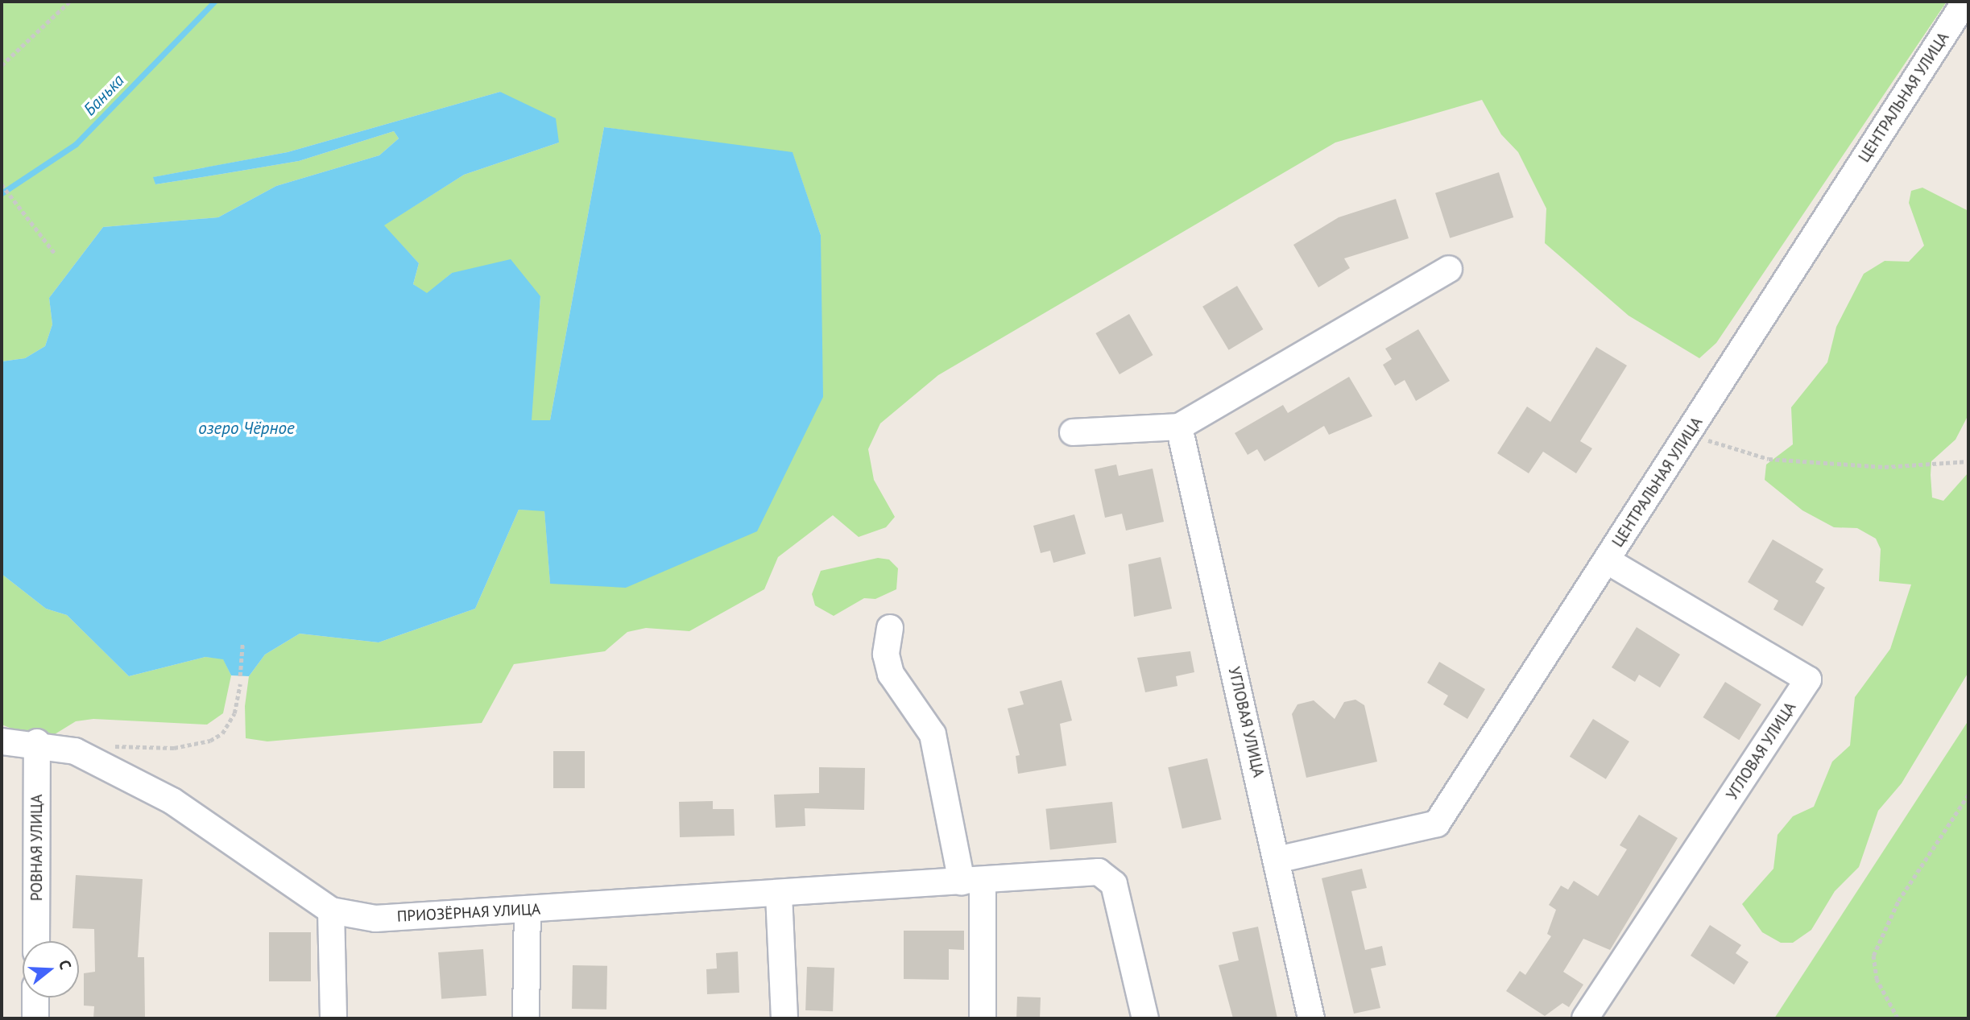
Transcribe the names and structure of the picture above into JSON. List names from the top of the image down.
{
  "streets": {
    "street": [
      "ЦЕНТРАЛЬНАЯ УЛИЦА",
      "УГЛОВАЯ УЛИЦА",
      "РОВНАЯ УЛИЦА",
      "ПРИОЗЁРНАЯ УЛИЦА"
    ]
  },
  "crossings": [
    ["ЦЕНТРАЛЬНАЯ УЛИЦА", "УГЛОВАЯ УЛИЦА"],
    ["РОВНАЯ УЛИЦА", "ПРИОЗЁРНАЯ УЛИЦА"]
  ],
  "water": ["Банька", "озеро Чёрное"],
  "north": "right"
}
